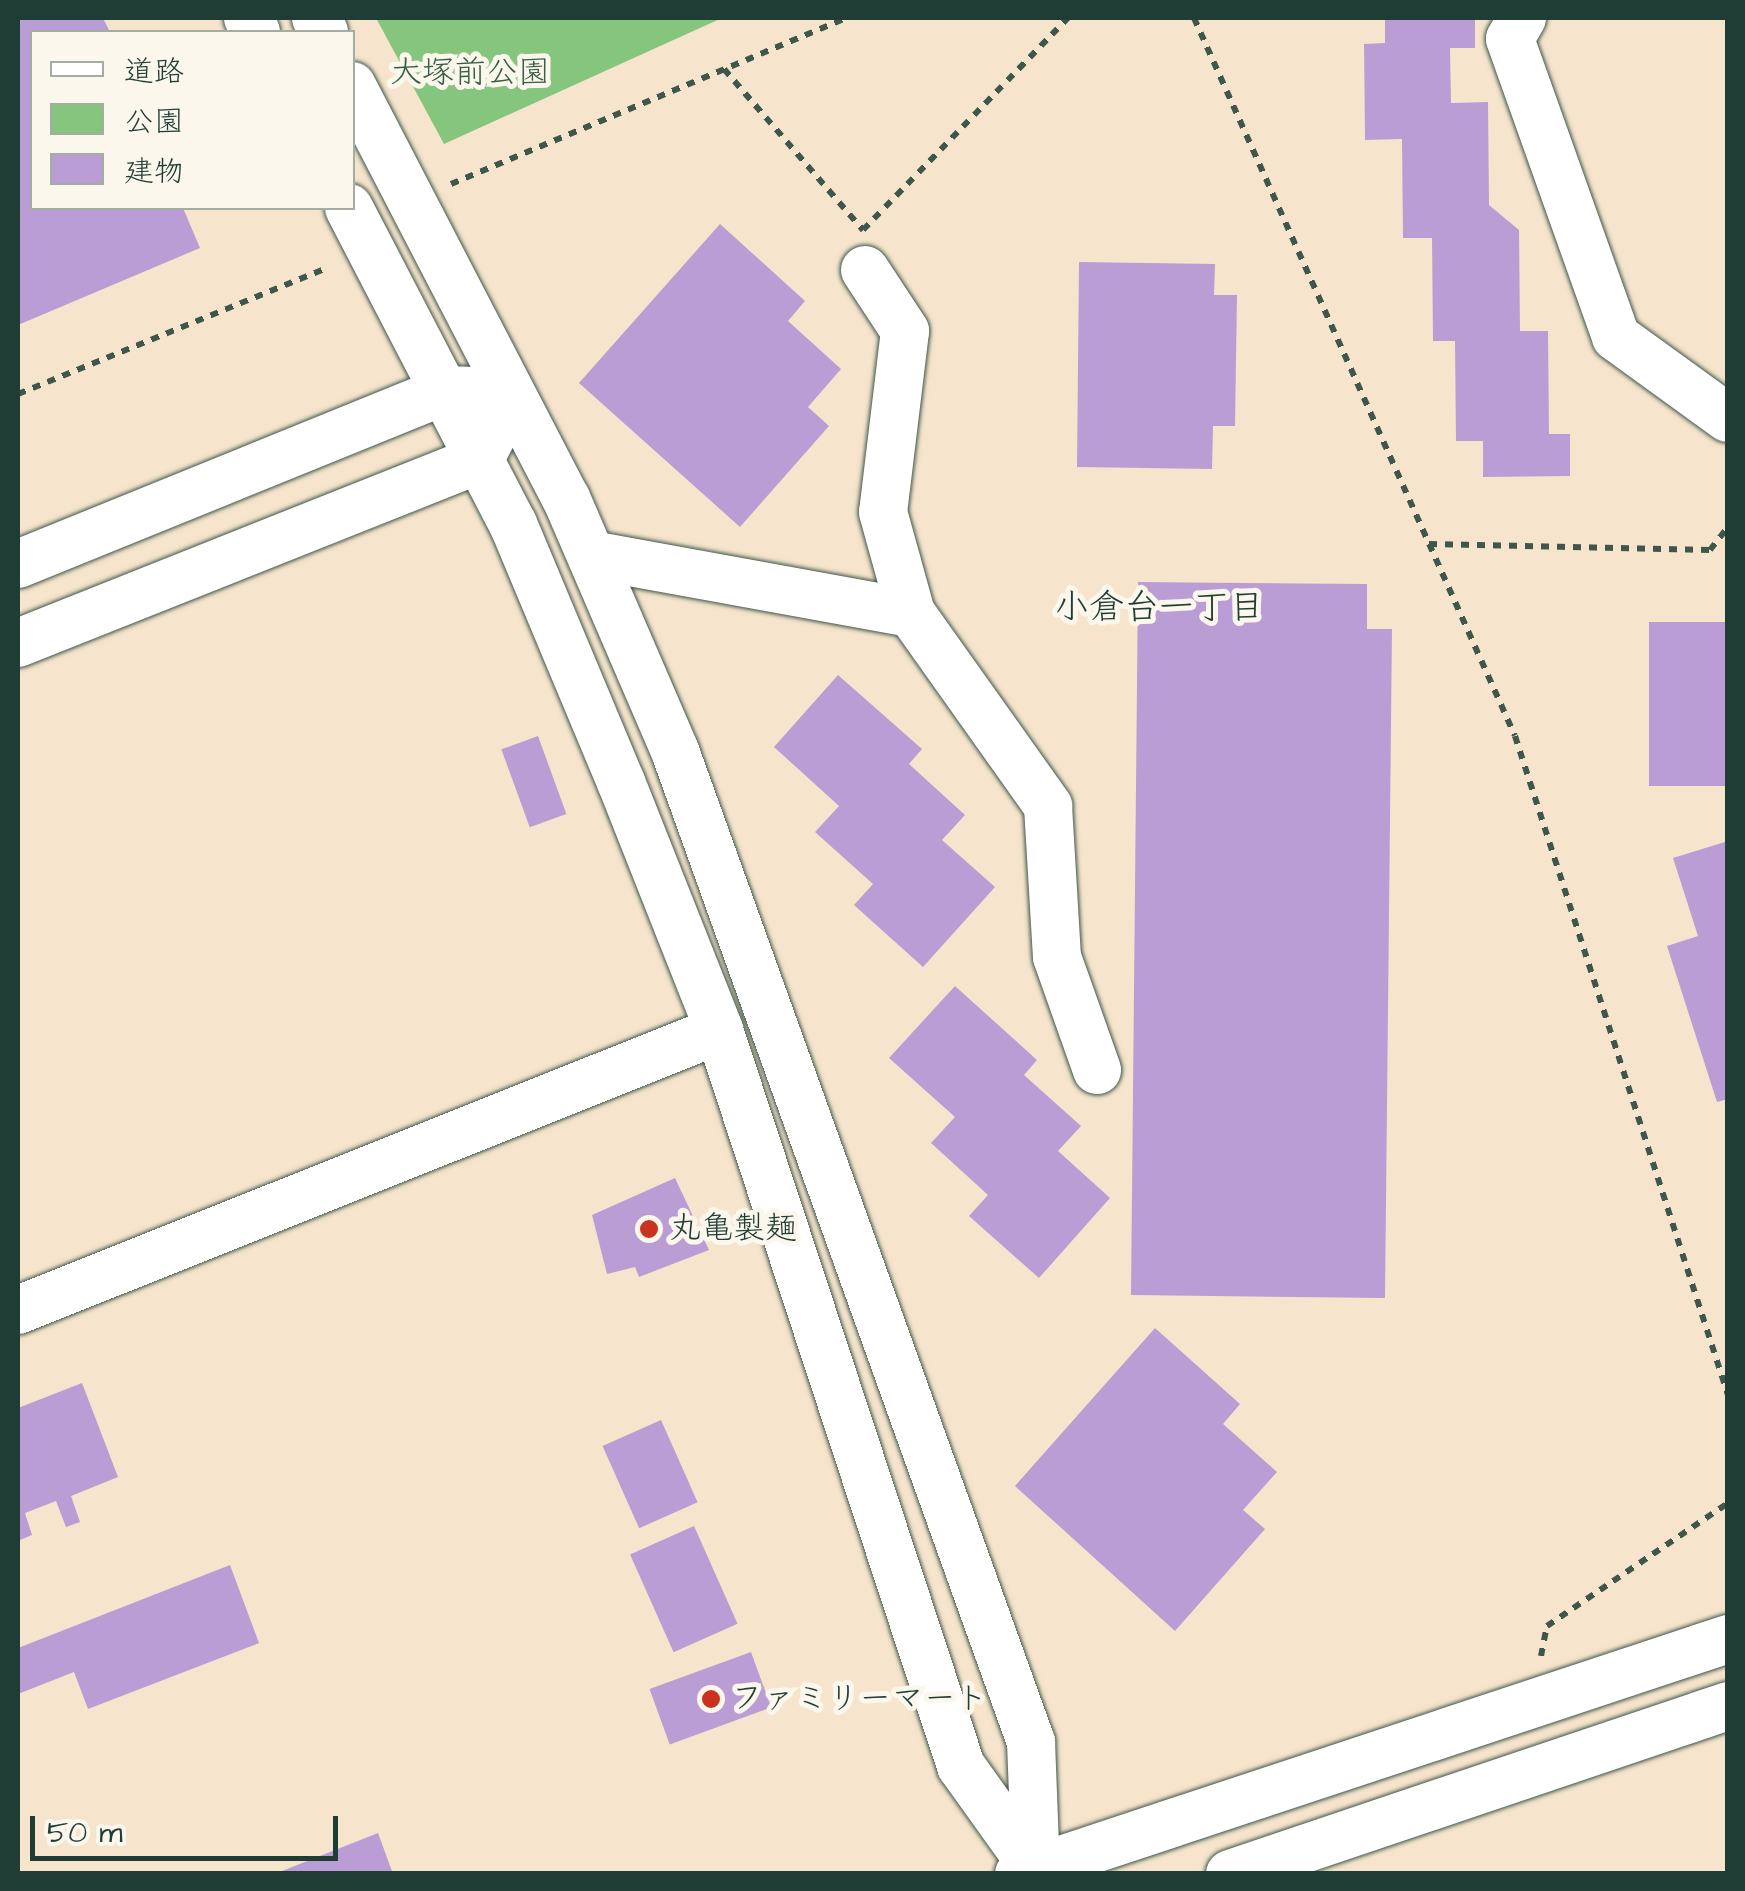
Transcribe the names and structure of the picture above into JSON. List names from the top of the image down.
{
  "districts": ["小倉台一丁目"],
  "parks": ["大塚前公園"],
  "places": ["丸亀製麺", "ファミリーマート"],
  "legend": ["道路", "公園", "建物"],
  "scale_bar": "50 m"
}
